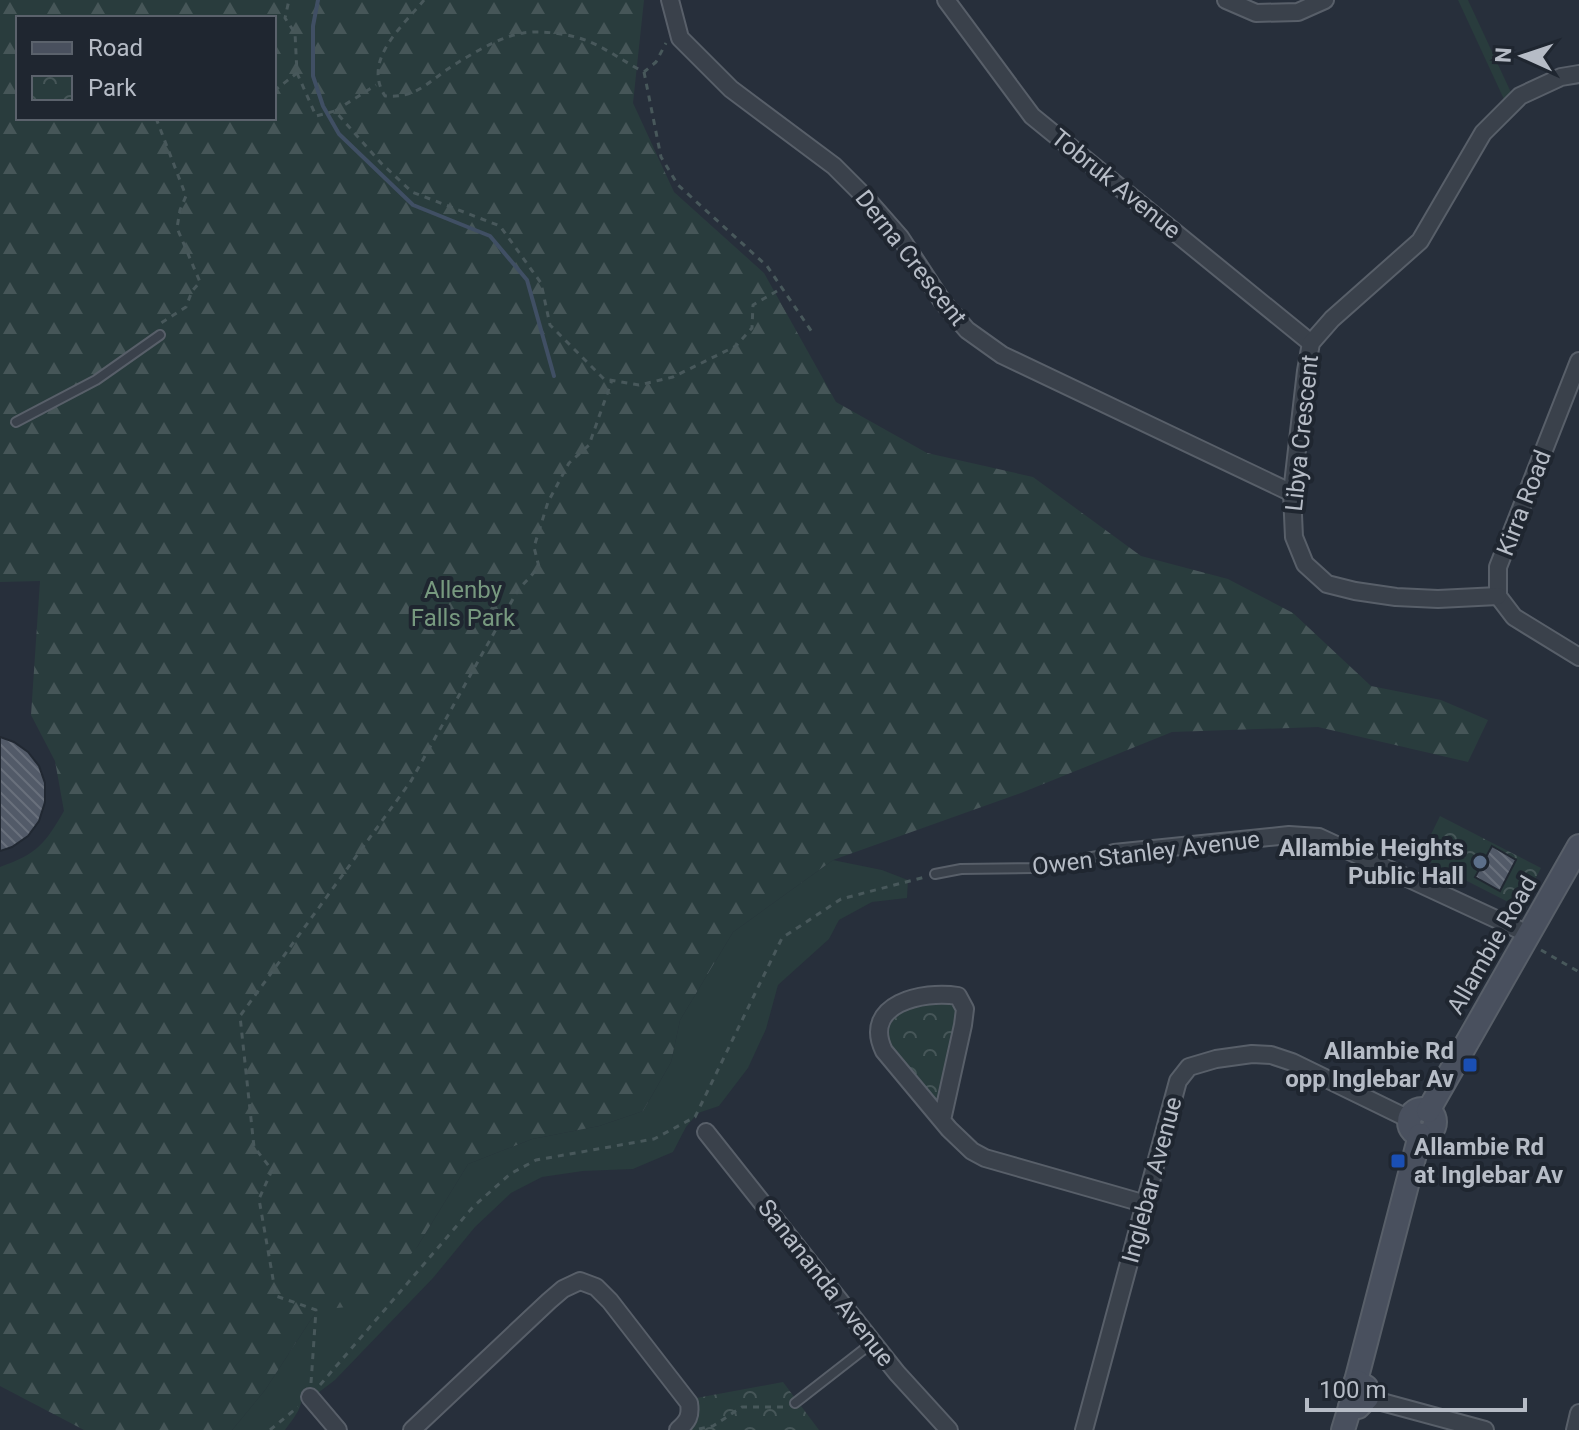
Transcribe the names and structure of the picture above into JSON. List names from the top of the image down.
{
  "streets": {
    "main road": ["Allambie Road"],
    "street": [
      "Tobruk Avenue",
      "Derna Crescent",
      "Libya Crescent",
      "Kirra Road",
      "Owen Stanley Avenue",
      "Inglebar Avenue",
      "Sanananda Avenue"
    ]
  },
  "crossings": [
    ["Tobruk Avenue", "Libya Crescent"],
    ["Derna Crescent", "Libya Crescent"],
    ["Libya Crescent", "Kirra Road"],
    ["Owen Stanley Avenue", "Allambie Road"],
    ["Allambie Road", "Inglebar Avenue"]
  ],
  "parks": ["Allenby Falls Park"],
  "places": {
    "other": ["Allambie Heights Public Hall"],
    "transit": ["Allambie Rd opp Inglebar Av", "Allambie Rd at Inglebar Av"]
  },
  "legend": ["Road", "Park"],
  "scale_bar": "100 m",
  "north": "left"
}
